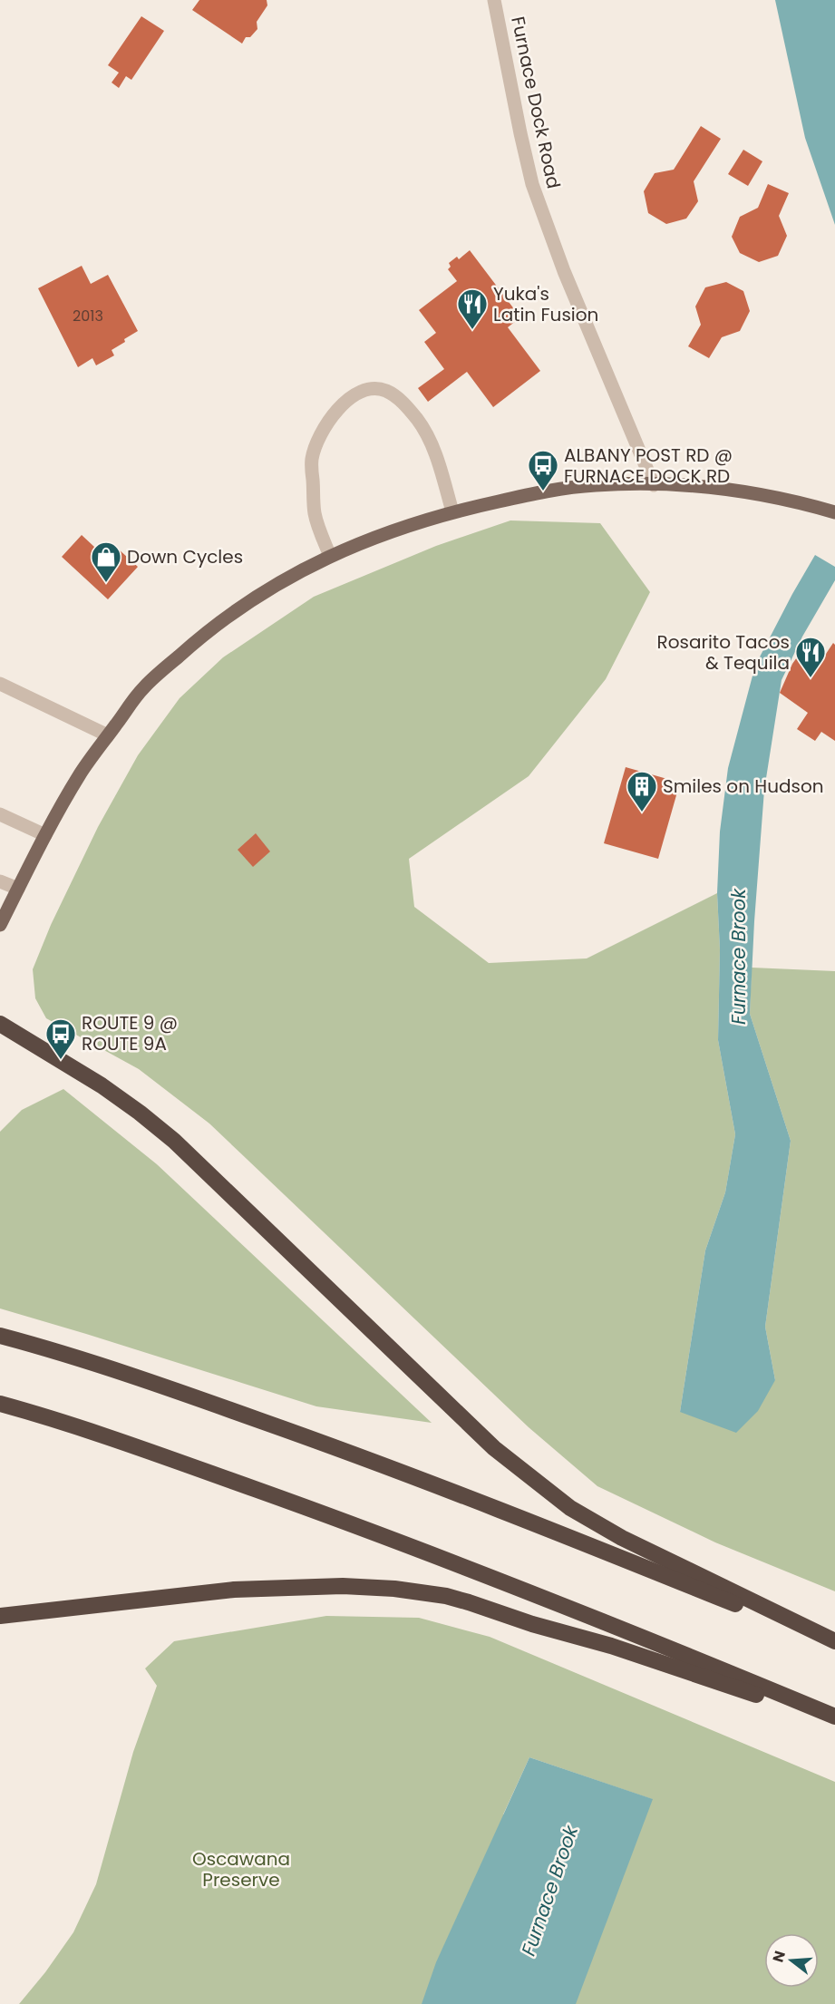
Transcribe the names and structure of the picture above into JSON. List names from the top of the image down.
{
  "streets": {
    "street": ["Furnace Dock Road"]
  },
  "water": ["Furnace Brook"],
  "parks": ["Oscawana Preserve"],
  "places": {
    "restaurant": ["Yuka's Latin Fusion", "Rosarito Tacos & Tequila"],
    "bus stop": ["ALBANY POST RD @ FURNACE DOCK RD", "ROUTE 9 @ ROUTE 9A"],
    "shop": ["Down Cycles"],
    "building": ["Smiles on Hudson"]
  },
  "house_numbers": ["2013"],
  "north": "left"
}
